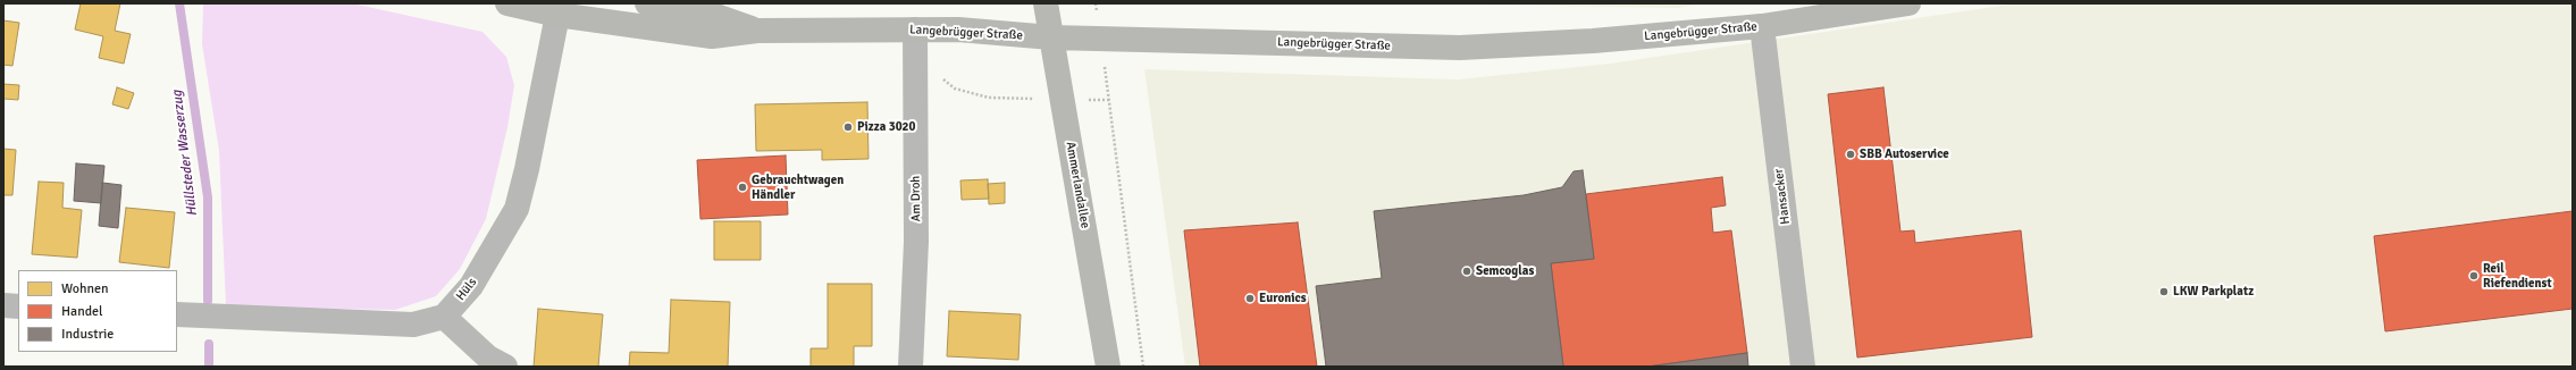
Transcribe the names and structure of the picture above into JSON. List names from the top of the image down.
{
  "streets": {
    "street": [
      "Langebrügger Straße",
      "Ammerlandallee",
      "Hansacker",
      "Am Droh",
      "Hüls"
    ]
  },
  "crossings": [
    ["Langebrügger Straße", "Ammerlandallee"],
    ["Langebrügger Straße", "Hansacker"],
    ["Langebrügger Straße", "Am Droh"],
    ["Langebrügger Straße", "Hüls"]
  ],
  "water": ["Hüllsteder Wasserzug"],
  "places": [
    "Pizza 3020",
    "SBB Autoservice",
    "Gebrauchtwagen Händler",
    "Semcoglas",
    "Reil Riefendienst",
    "LKW Parkplatz",
    "Euronics"
  ],
  "legend": ["Wohnen", "Handel", "Industrie"]
}
